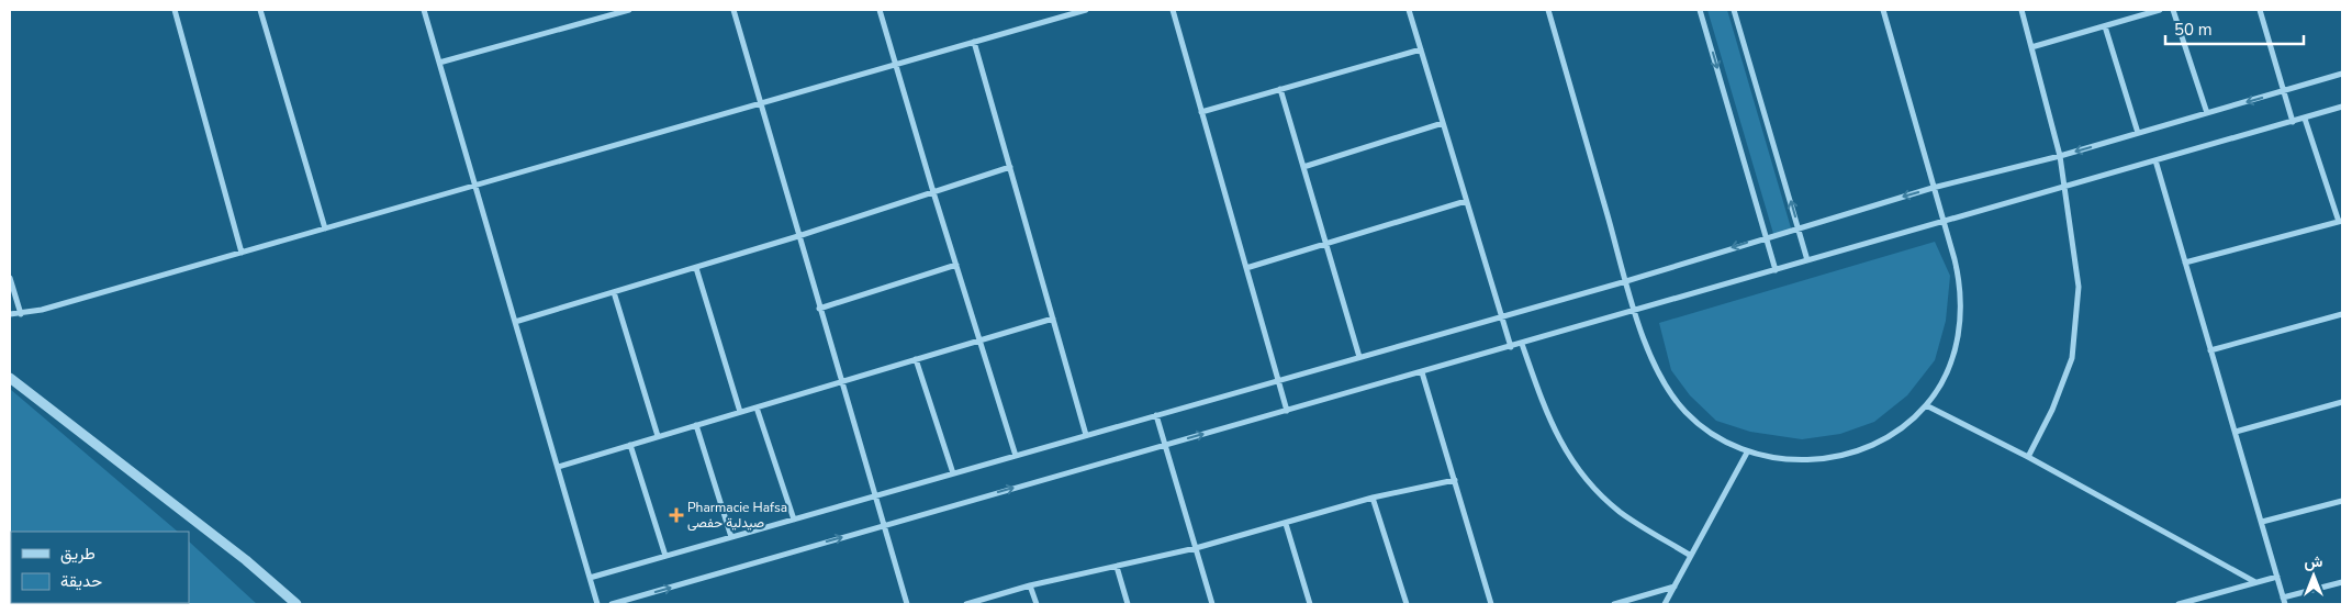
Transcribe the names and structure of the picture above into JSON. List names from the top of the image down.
{
  "places": {
    "health": ["Pharmacie Hafsa صيدلية حفصى"]
  },
  "legend": ["طريق", "حديقة"],
  "scale_bar": "50 m",
  "north": "top"
}
